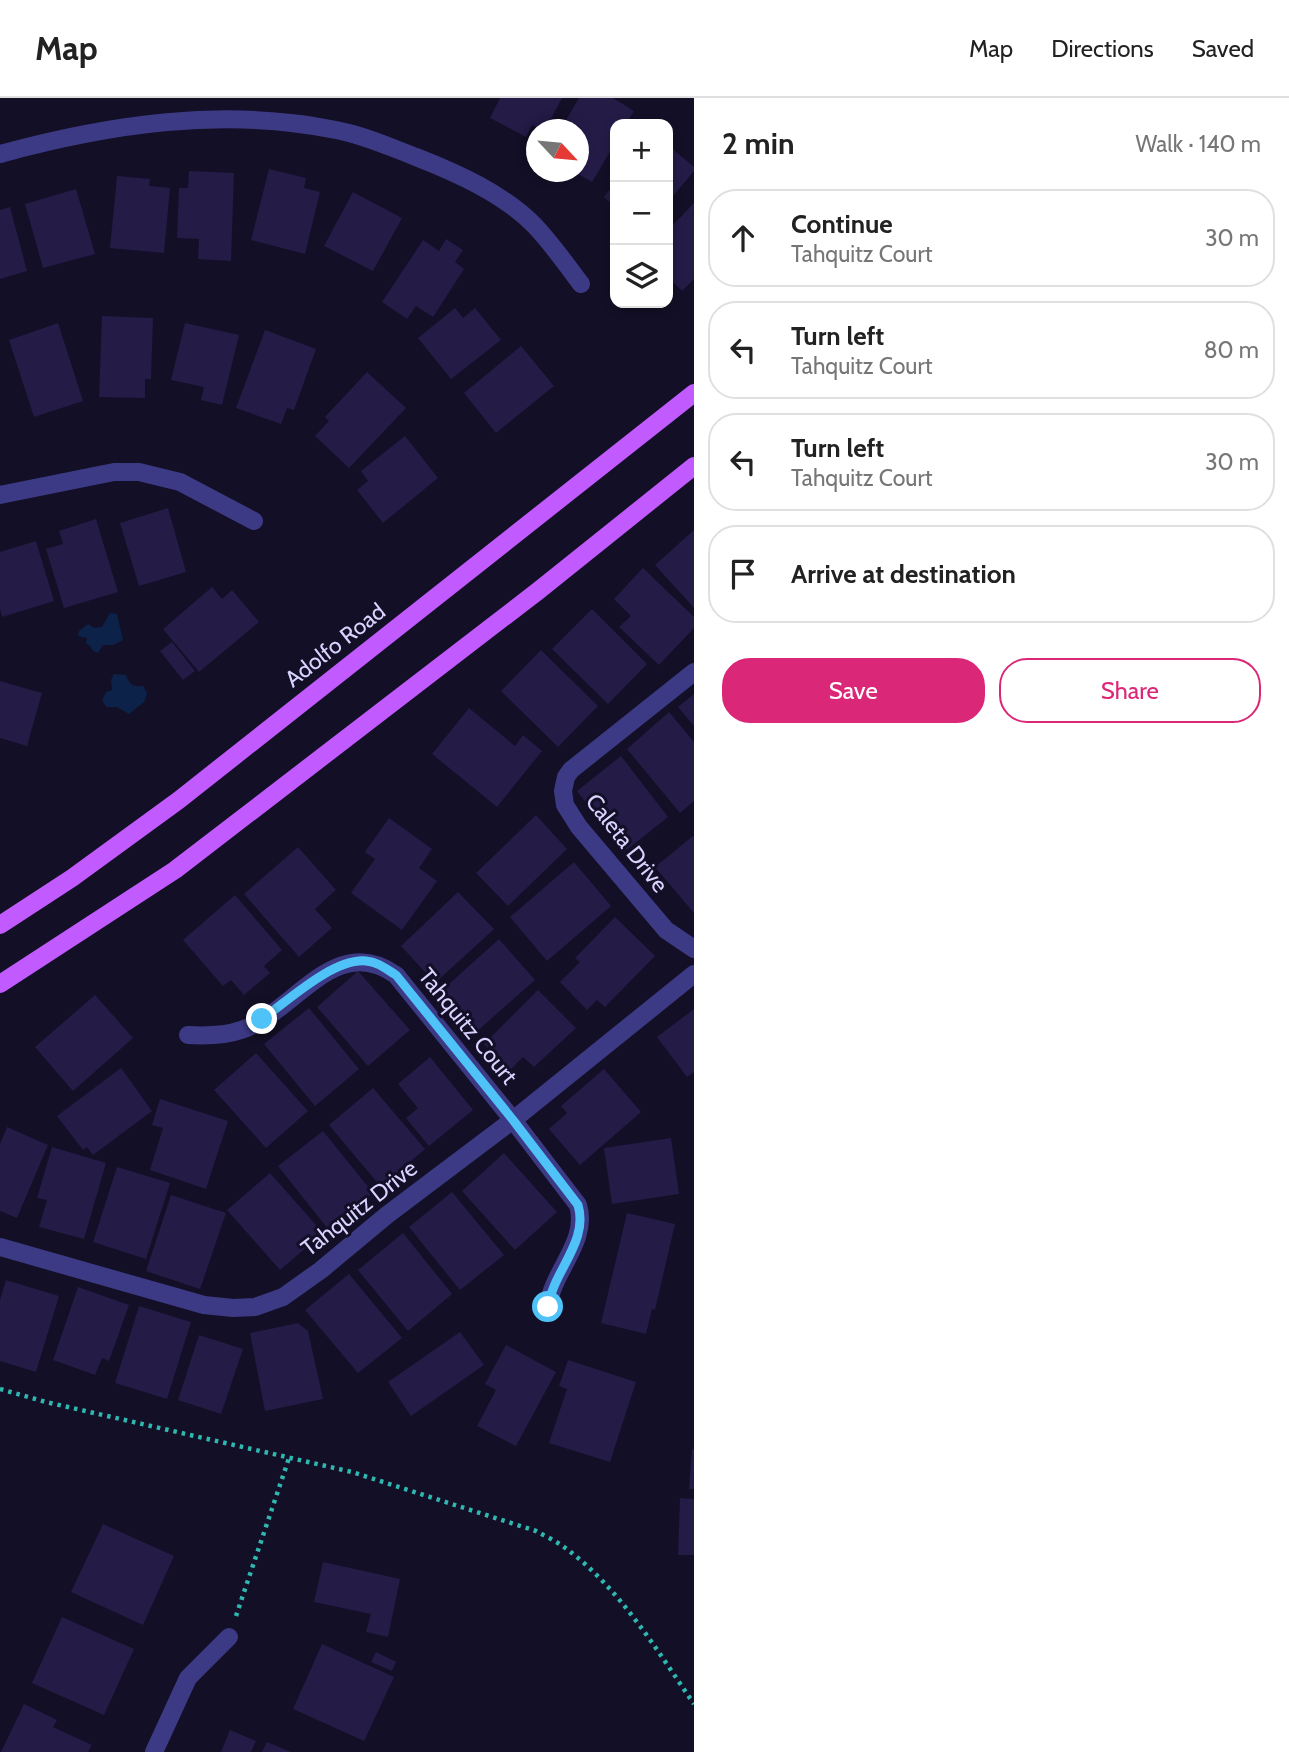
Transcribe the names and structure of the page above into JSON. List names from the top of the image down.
{
  "streets": {
    "main road": ["Adolfo Road"],
    "street": ["Caleta Drive", "Tahquitz Court", "Tahquitz Drive"]
  },
  "crossings": [
    ["Tahquitz Court", "Tahquitz Drive"]
  ],
  "north": "bottom right",
  "page": {
    "header": "Map",
    "nav": ["Map", "Directions", "Saved"],
    "heading": ["2 min", "Walk · 140 m"],
    "map_buttons": ["+", "−"],
    "list": [
      ["Continue", "Tahquitz Court", "30 m"],
      ["Turn left", "Tahquitz Court", "80 m"],
      ["Turn left", "Tahquitz Court", "30 m"],
      "Arrive at destination"
    ],
    "buttons": ["Save", "Share"]
  }
}
